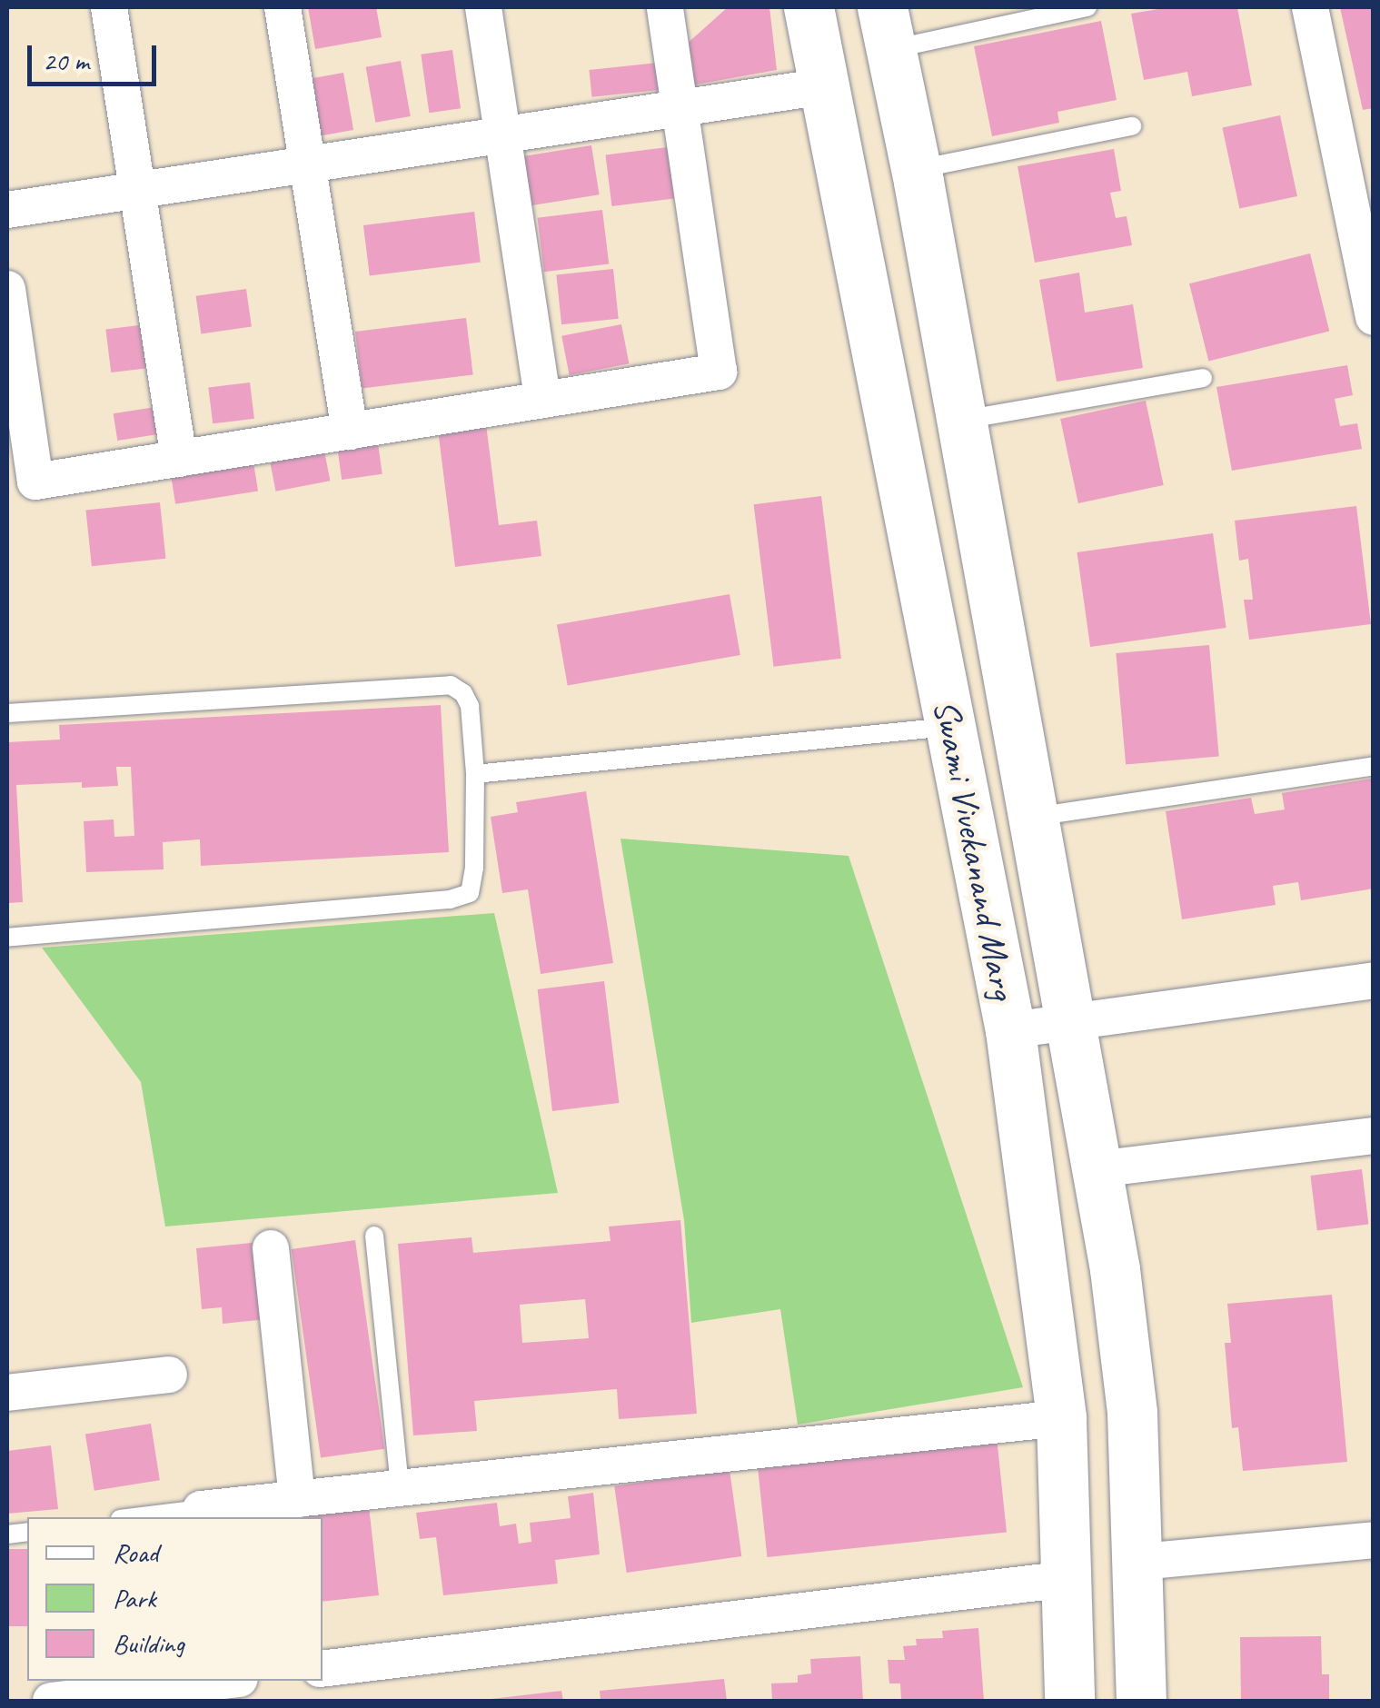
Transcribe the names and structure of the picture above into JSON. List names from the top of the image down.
{
  "streets": {
    "main road": ["Swami Vivekanand Marg"]
  },
  "legend": ["Road", "Park", "Building"],
  "scale_bar": "20 m"
}
